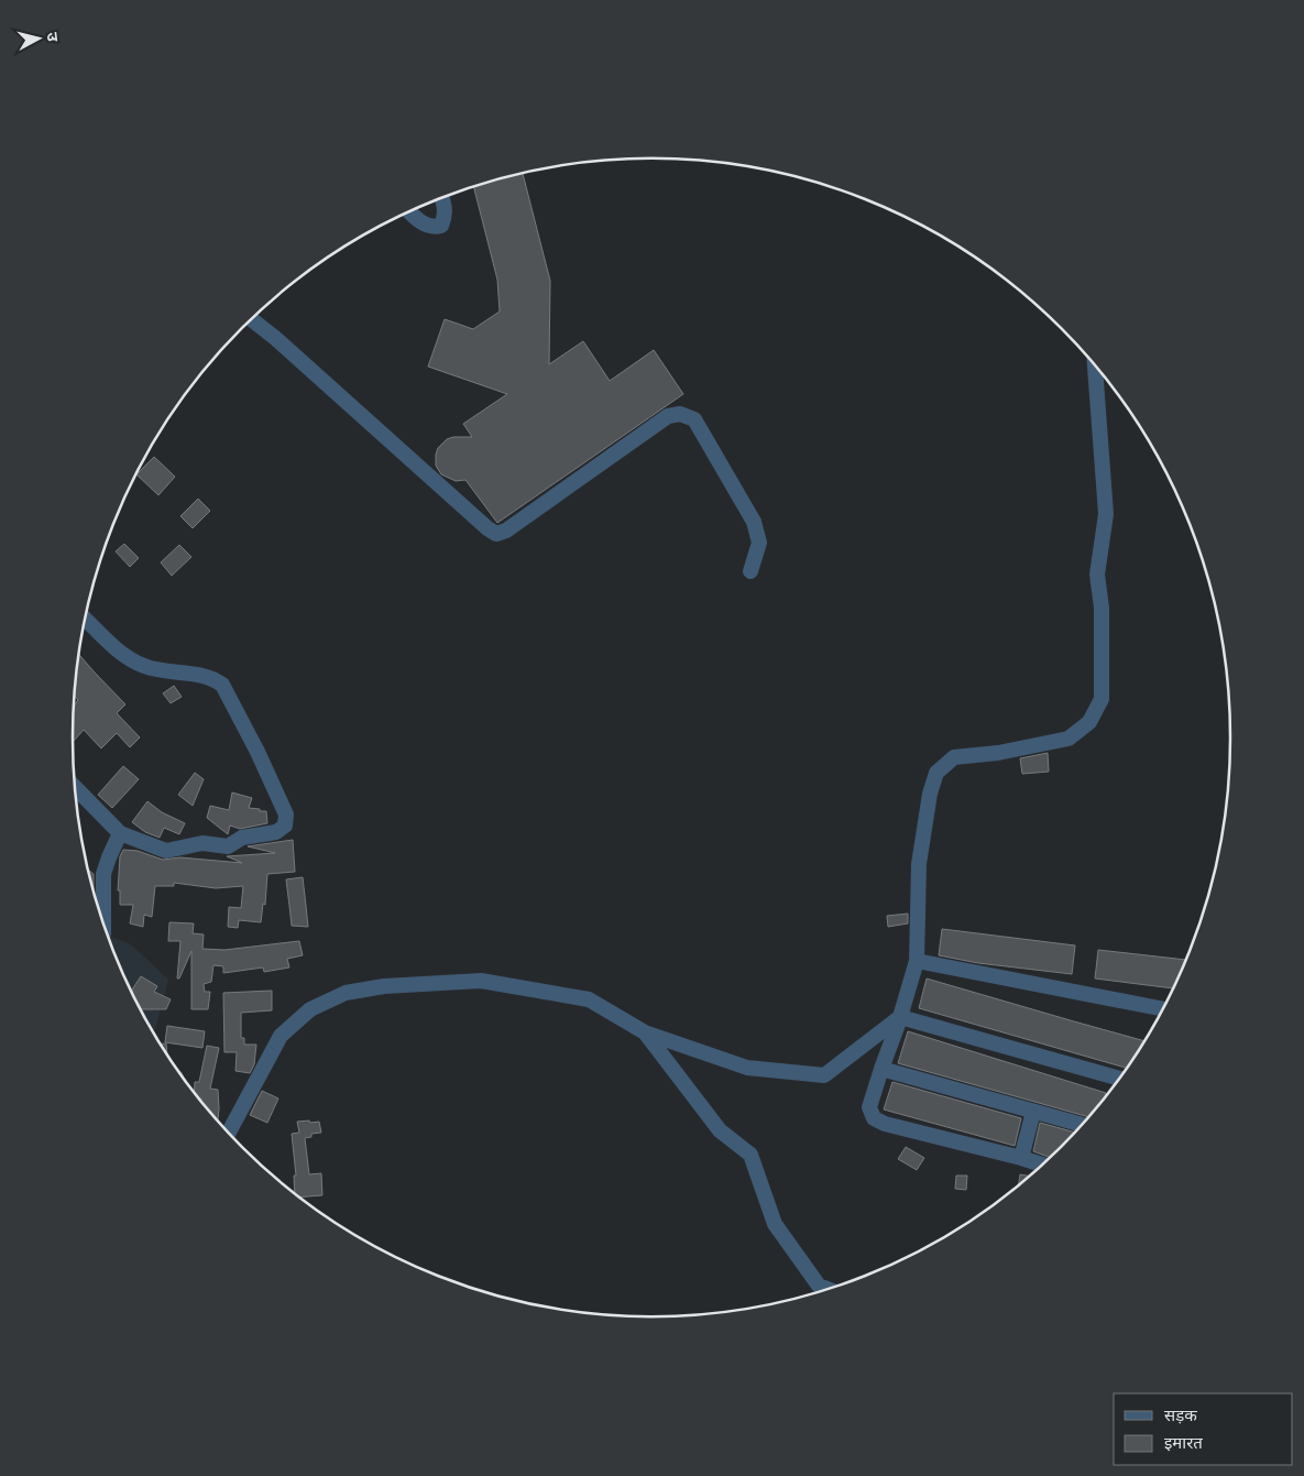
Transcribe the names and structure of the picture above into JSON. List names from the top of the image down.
{
  "legend": ["सड़क", "इमारत"],
  "north": "right"
}
